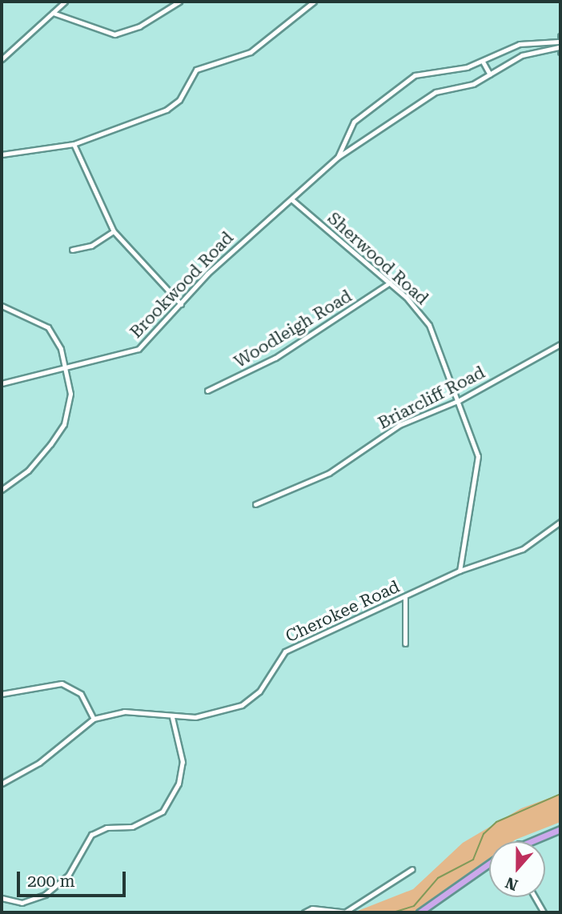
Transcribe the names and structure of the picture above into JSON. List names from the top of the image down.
{
  "streets": {
    "street": [
      "Sherwood Road",
      "Brookwood Road",
      "Woodleigh Road",
      "Briarcliff Road",
      "Cherokee Road"
    ]
  },
  "crossings": [
    ["Sherwood Road", "Brookwood Road"],
    ["Sherwood Road", "Woodleigh Road"],
    ["Sherwood Road", "Briarcliff Road"],
    ["Sherwood Road", "Cherokee Road"]
  ],
  "scale_bar": "200 m",
  "north": "bottom"
}
